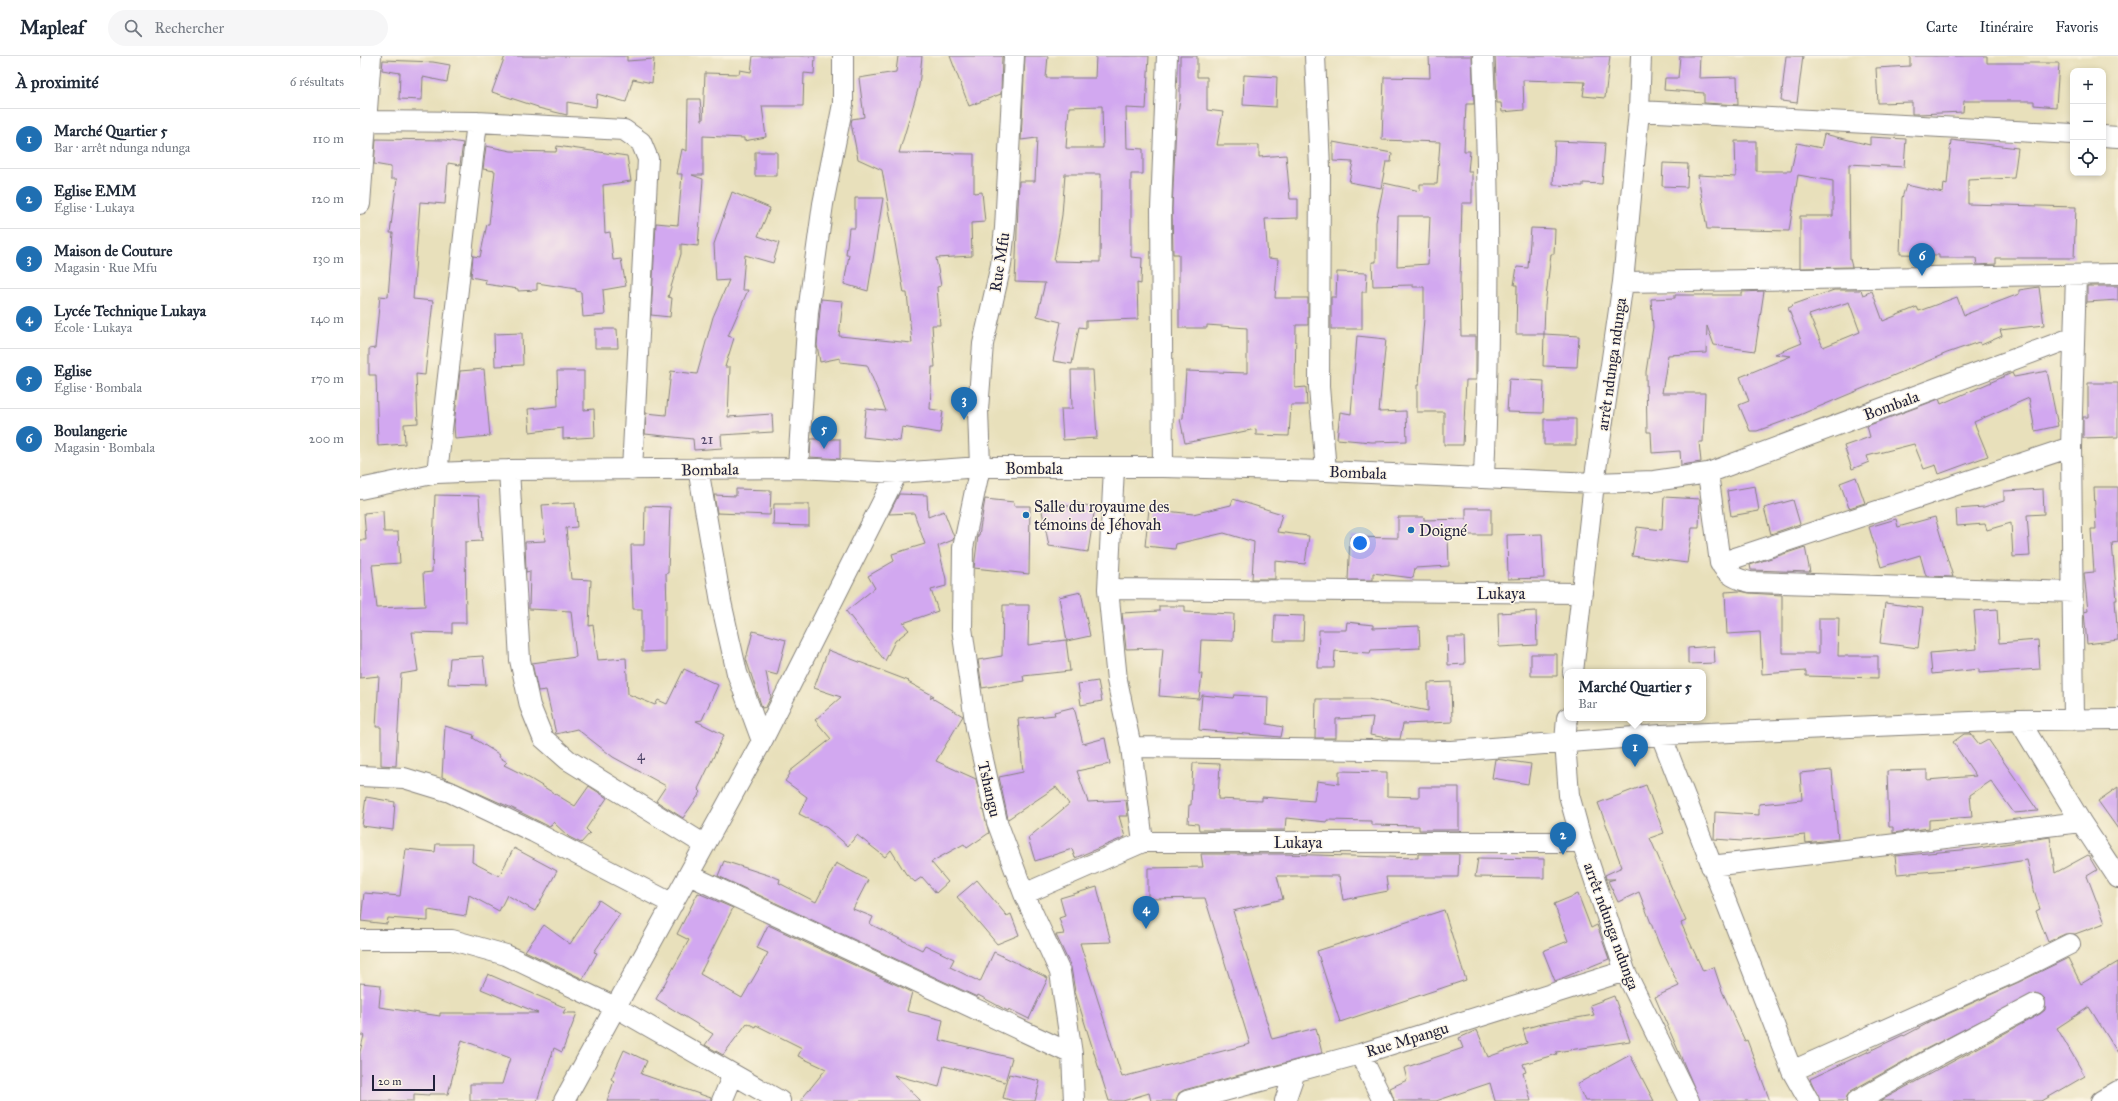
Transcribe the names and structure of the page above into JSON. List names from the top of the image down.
{
  "streets": {
    "street": [
      "Rue Mfu",
      "arrêt ndunga ndunga",
      "Bombala",
      "Lukaya",
      "Tshangu",
      "Rue Mpangu"
    ]
  },
  "crossings": [
    ["Rue Mfu", "Bombala"],
    ["Rue Mfu", "Tshangu"],
    ["arrêt ndunga ndunga", "Bombala"],
    ["arrêt ndunga ndunga", "Lukaya"],
    ["arrêt ndunga ndunga", "Rue Mpangu"],
    ["Bombala", "Tshangu"],
    ["Lukaya", "Tshangu"]
  ],
  "places": ["Salle du royaume des témoins de Jéhovah", "Doigné"],
  "house_numbers": ["21", "4"],
  "scale_bar": "20 m",
  "page": {
    "header": "Mapleaf",
    "search": "Rechercher",
    "nav": ["Carte", "Itinéraire", "Favoris"],
    "heading": ["À proximité", "6 résultats"],
    "map_buttons": ["+", "−"],
    "list": [
      {
        "mark": "1",
        "name": "Marché Quartier 5",
        "note": "Bar · arrêt ndunga ndunga",
        "value": "110 m"
      },
      {
        "mark": "2",
        "name": "Eglise EMM",
        "note": "Église · Lukaya",
        "value": "120 m"
      },
      {
        "mark": "3",
        "name": "Maison de Couture",
        "note": "Magasin · Rue Mfu",
        "value": "130 m"
      },
      {
        "mark": "4",
        "name": "Lycée Technique Lukaya",
        "note": "École · Lukaya",
        "value": "140 m"
      },
      {
        "mark": "5",
        "name": "Eglise",
        "note": "Église · Bombala",
        "value": "170 m"
      },
      {
        "mark": "6",
        "name": "Boulangerie",
        "note": "Magasin · Bombala",
        "value": "200 m"
      }
    ],
    "pins": [
      "6",
      "3",
      "5",
      "1",
      "2",
      "4"
    ],
    "popup": ["Marché Quartier 5", "Bar"],
    "scale": "20 m"
  }
}
